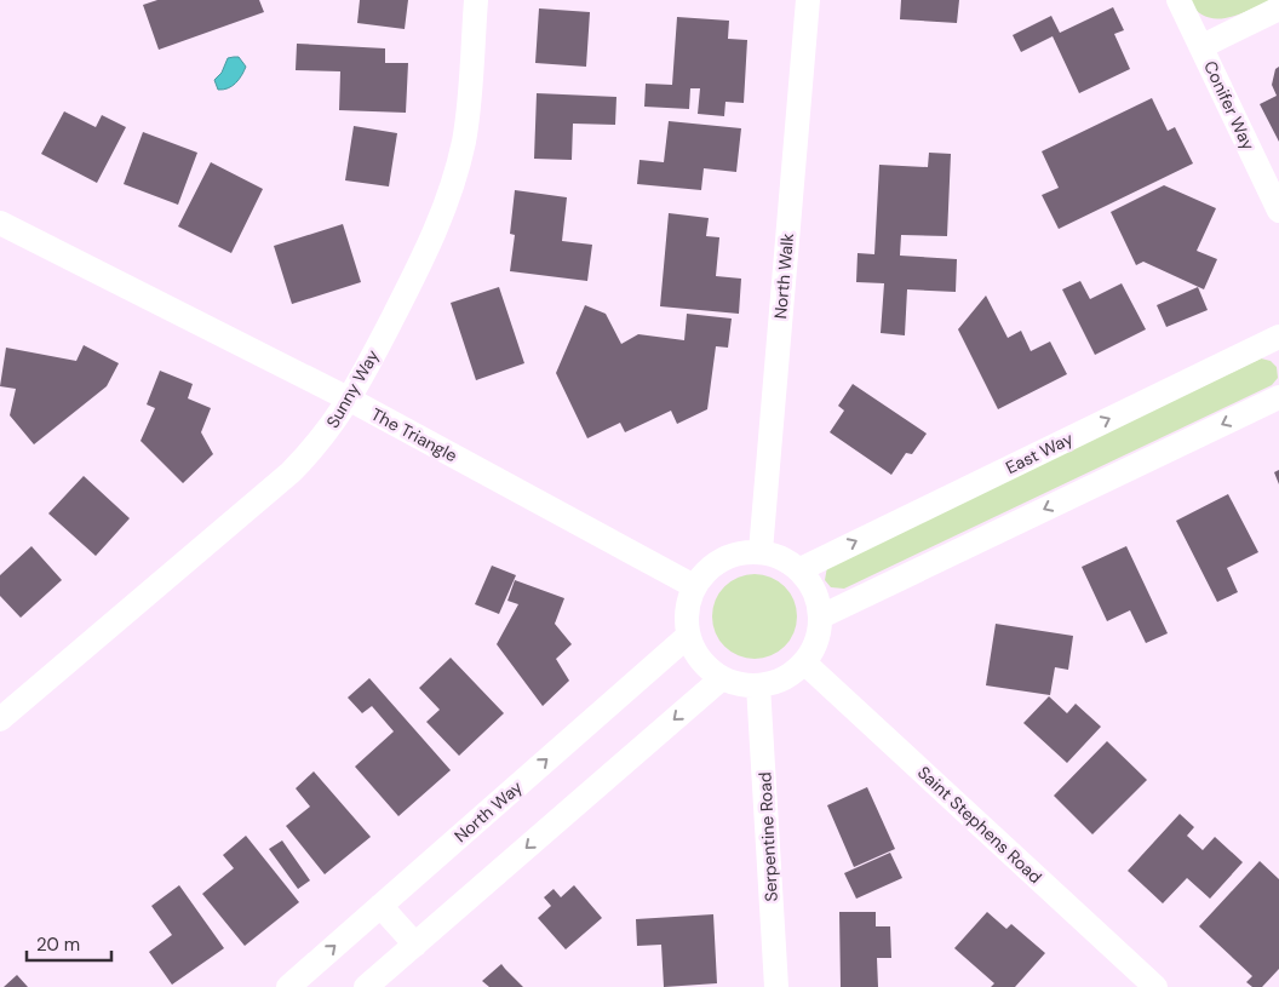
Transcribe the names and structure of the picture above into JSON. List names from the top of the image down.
{
  "streets": {
    "street": [
      "Conifer Way",
      "North Walk",
      "Sunny Way",
      "The Triangle",
      "East Way",
      "North Way",
      "Saint Stephens Road",
      "Serpentine Road"
    ]
  },
  "crossings": [
    ["North Walk", "The Triangle"],
    ["North Walk", "East Way"],
    ["North Walk", "North Way"],
    ["North Walk", "Saint Stephens Road"],
    ["North Walk", "Serpentine Road"],
    ["Sunny Way", "The Triangle"],
    ["The Triangle", "East Way"],
    ["The Triangle", "North Way"],
    ["The Triangle", "Saint Stephens Road"],
    ["The Triangle", "Serpentine Road"],
    ["East Way", "North Way"],
    ["East Way", "Saint Stephens Road"],
    ["East Way", "Serpentine Road"],
    ["North Way", "Saint Stephens Road"],
    ["North Way", "Serpentine Road"],
    ["Saint Stephens Road", "Serpentine Road"]
  ],
  "scale_bar": "20 m"
}
